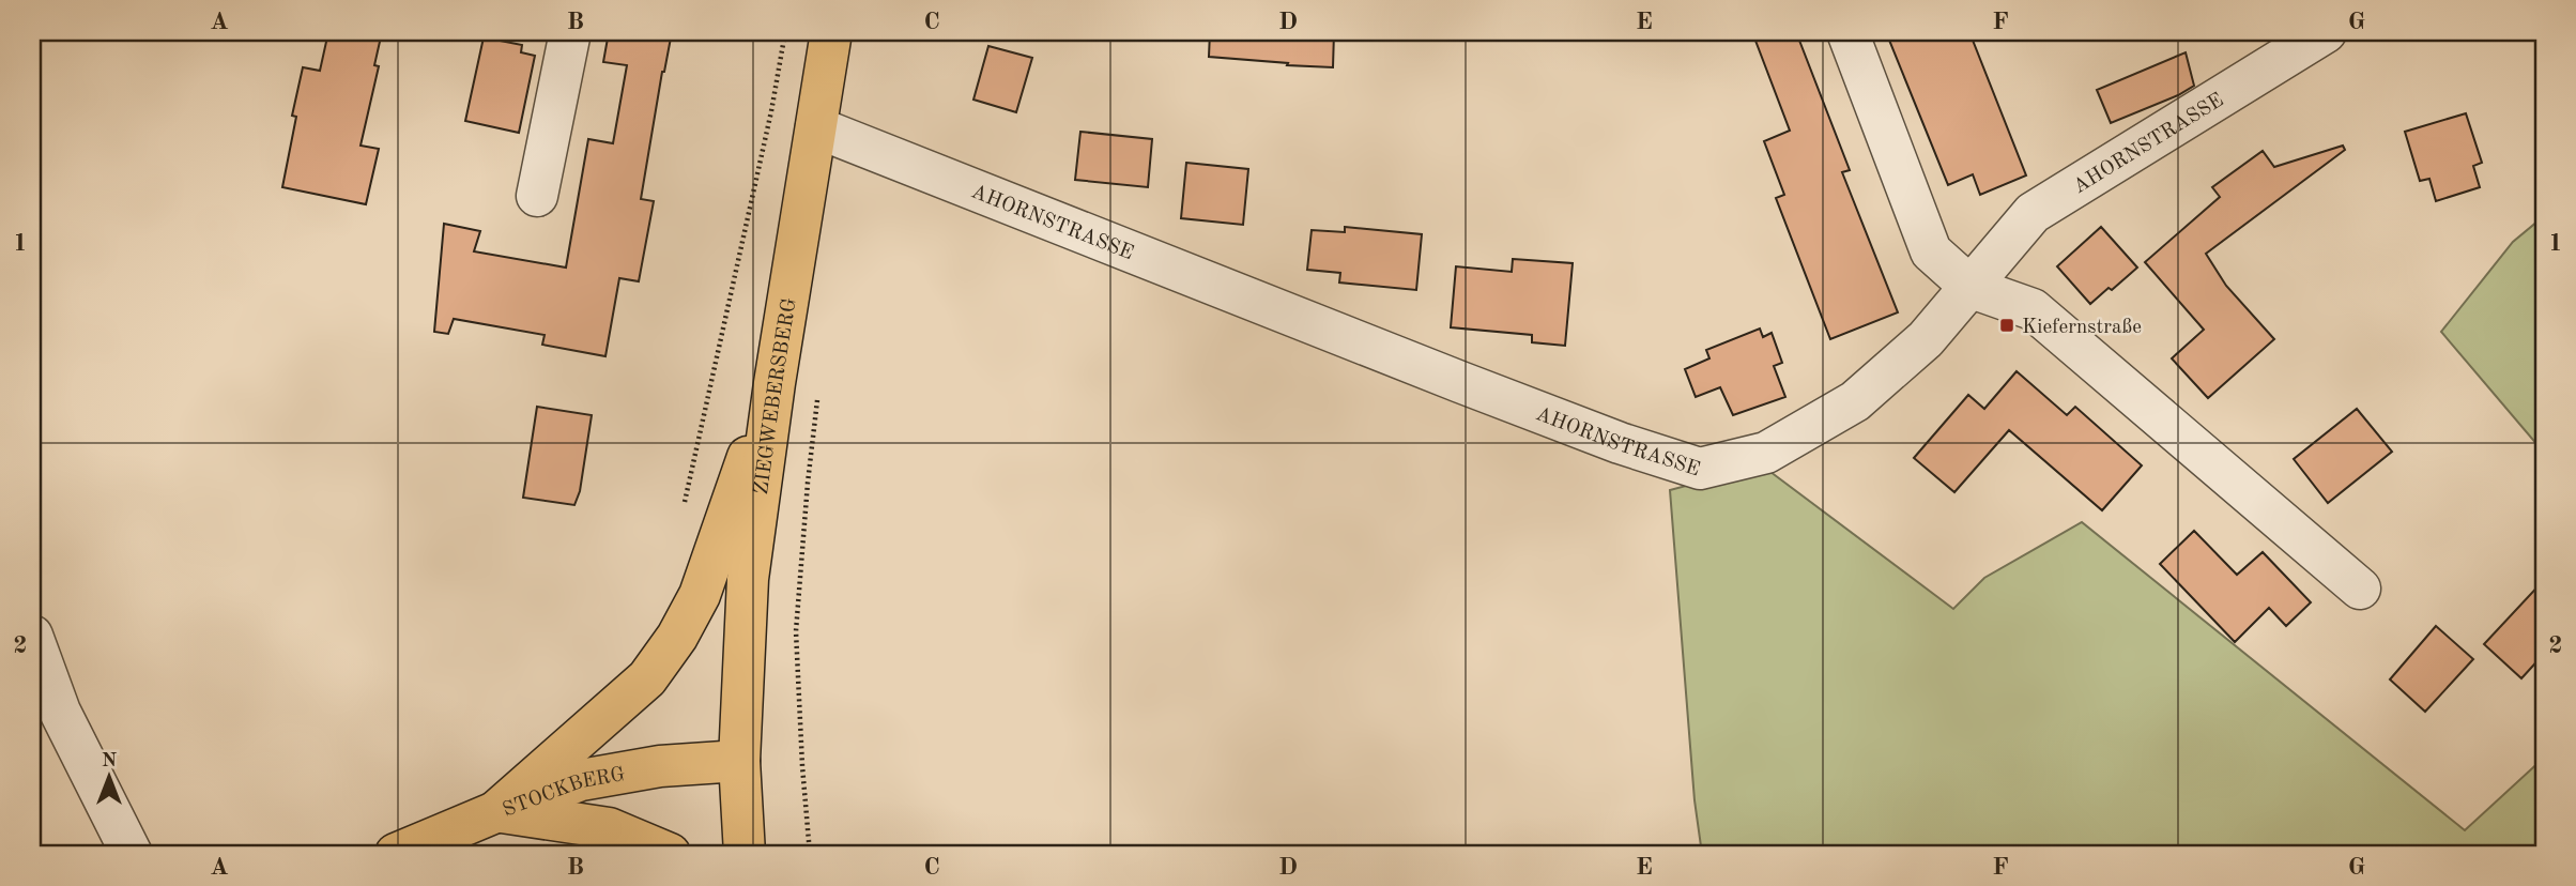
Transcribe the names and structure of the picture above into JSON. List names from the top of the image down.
{
  "streets": {
    "main road": ["ZIEGWEBERSBERG", "STOCKBERG"],
    "street": ["AHORNSTRASSE"]
  },
  "crossings": [
    ["AHORNSTRASSE", "ZIEGWEBERSBERG"],
    ["ZIEGWEBERSBERG", "STOCKBERG"]
  ],
  "places": {
    "transit": ["Kiefernstraße"]
  },
  "north": "top",
  "grid": {
    "columns": [
      "A",
      "B",
      "C",
      "D",
      "E",
      "F",
      "G"
    ],
    "rows": ["1", "2"]
  }
}
